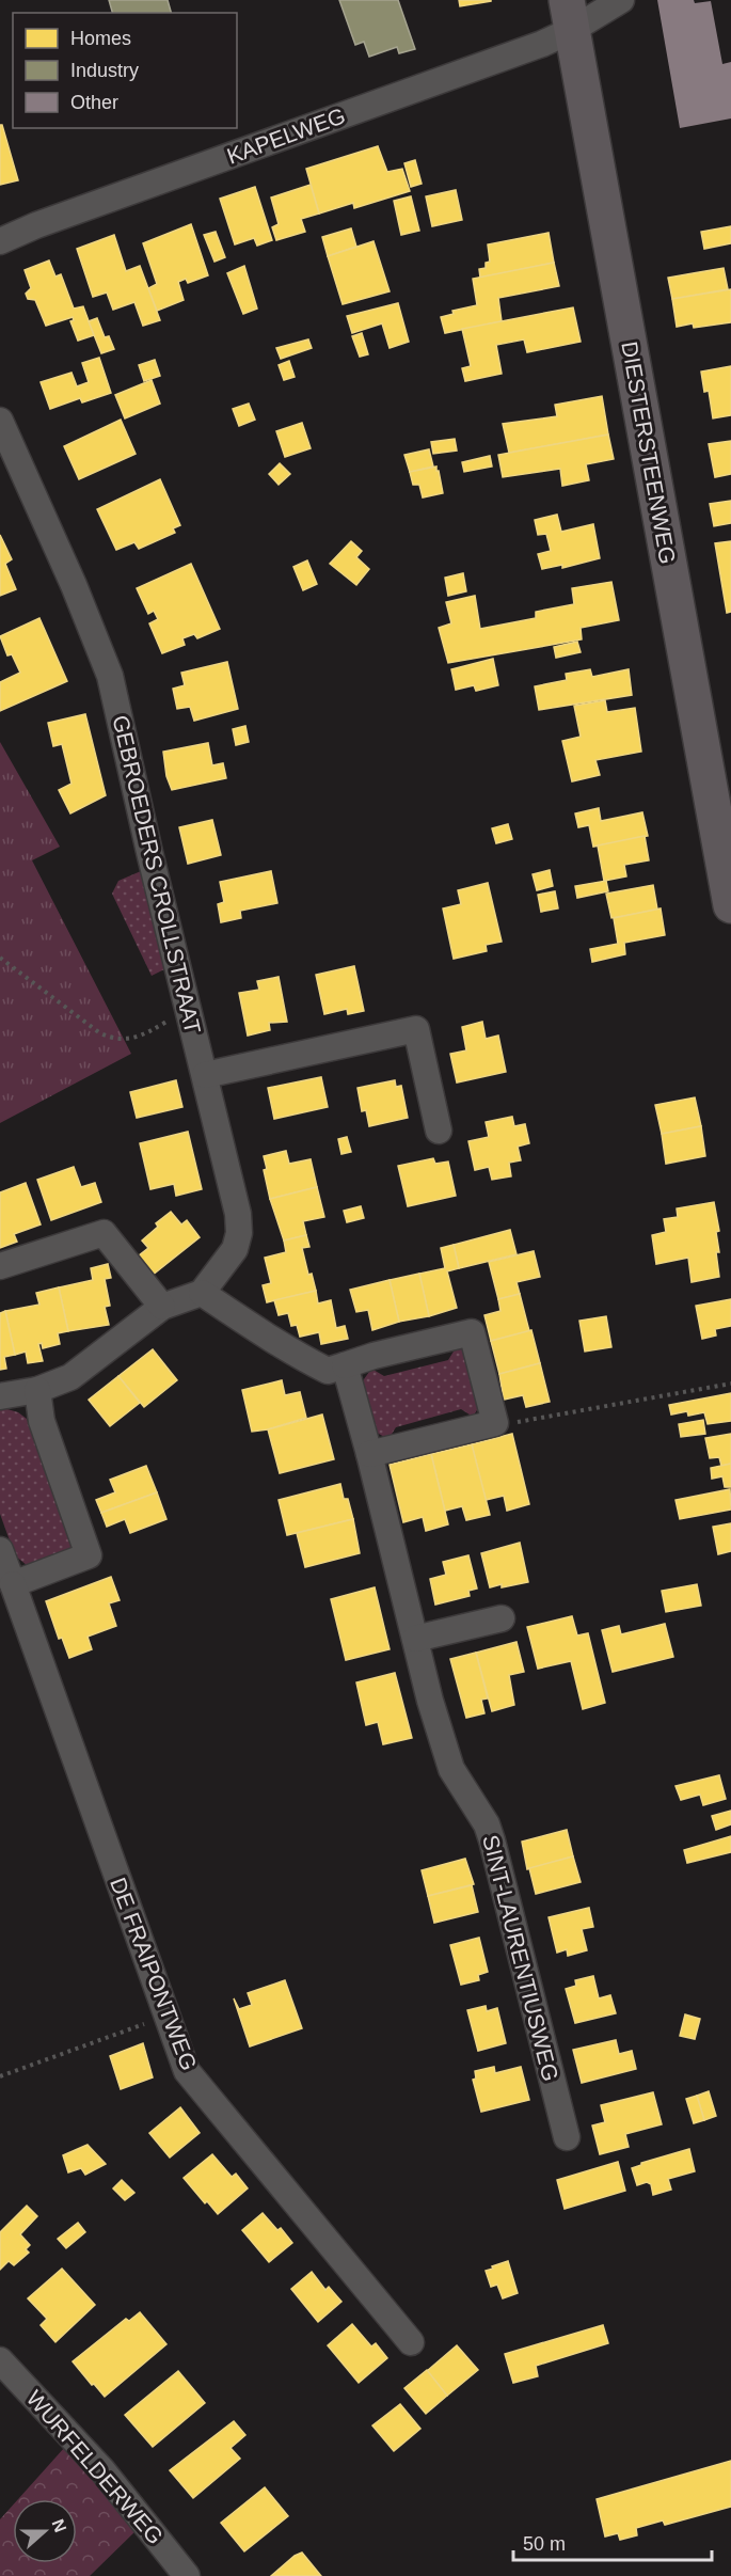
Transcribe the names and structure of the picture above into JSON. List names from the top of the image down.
{
  "streets": {
    "main road": ["DIESTERSTEENWEG"],
    "street": [
      "KAPELWEG",
      "GEBROEDERS CROLLSTRAAT",
      "SINT-LAURENTIUSWEG",
      "DE FRAIPONTWEG",
      "WURFELDERWEG"
    ]
  },
  "crossings": [
    ["KAPELWEG", "DIESTERSTEENWEG"]
  ],
  "legend": ["Homes", "Industry", "Other"],
  "scale_bar": "50 m",
  "north": "right"
}
